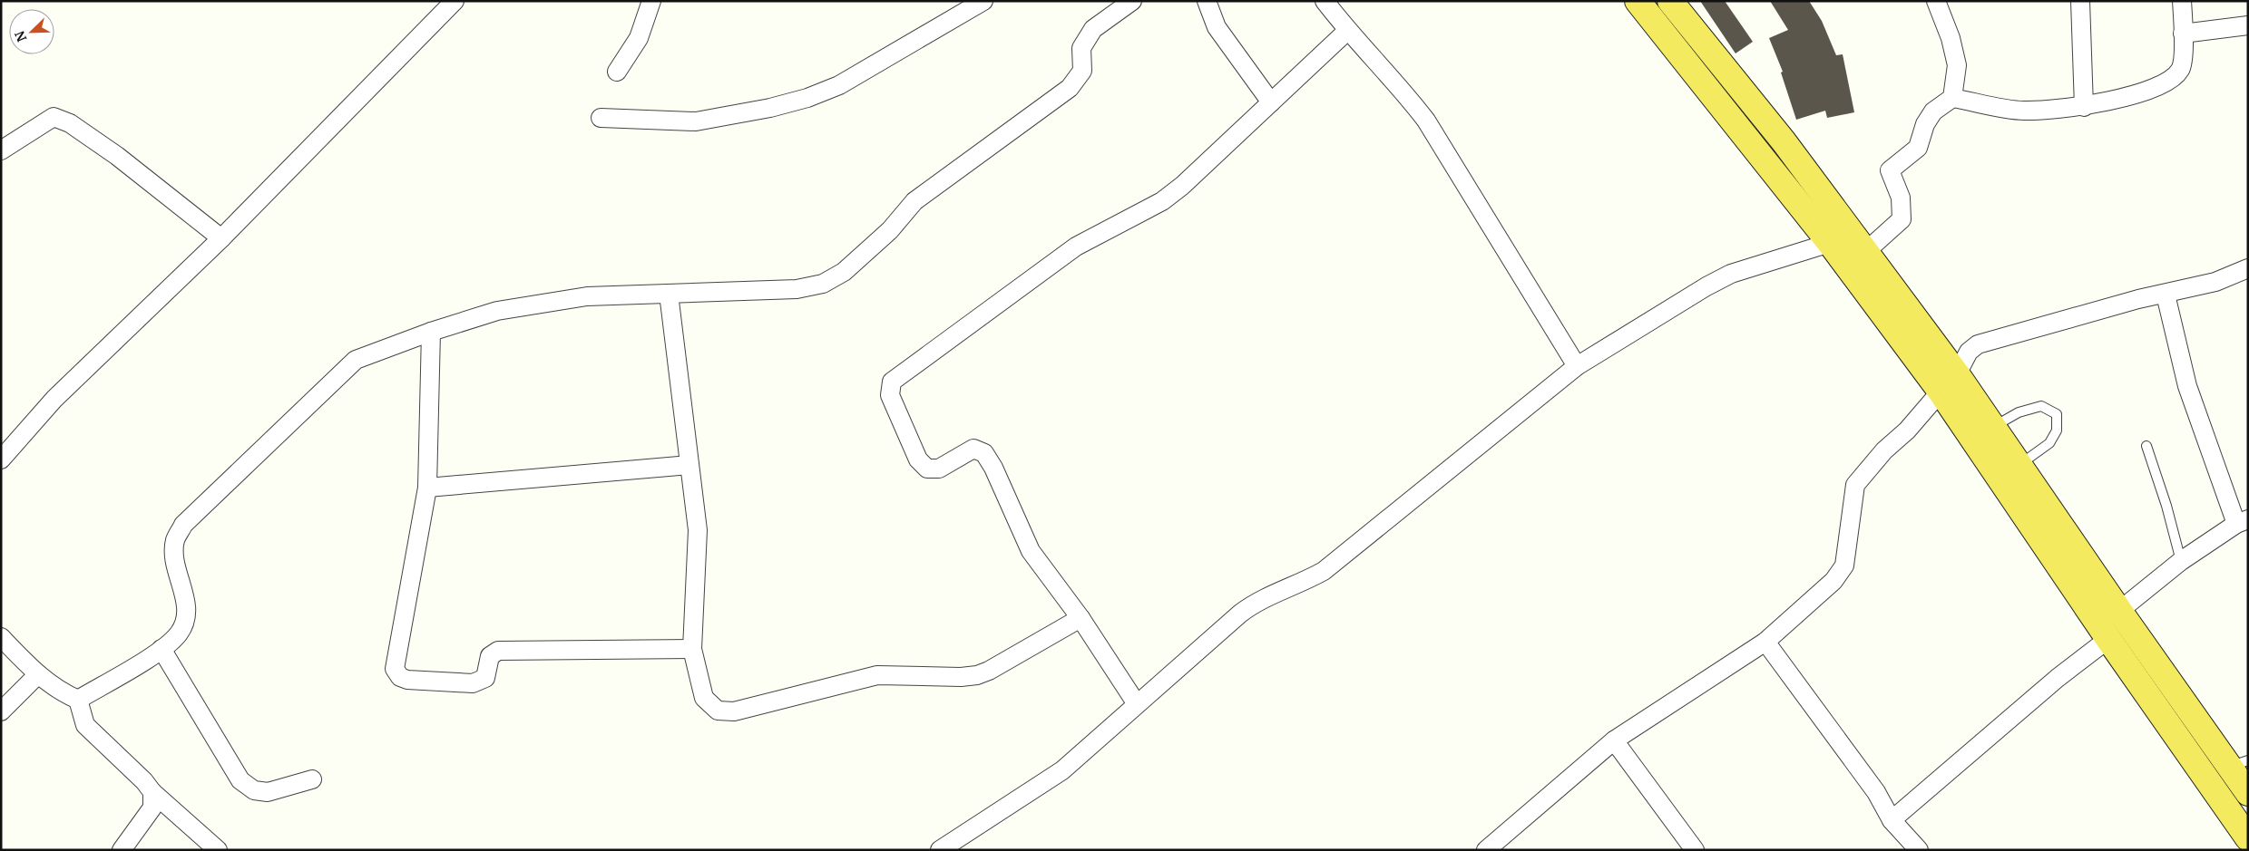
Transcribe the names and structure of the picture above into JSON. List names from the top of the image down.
{
  "north": "bottom left"
}
